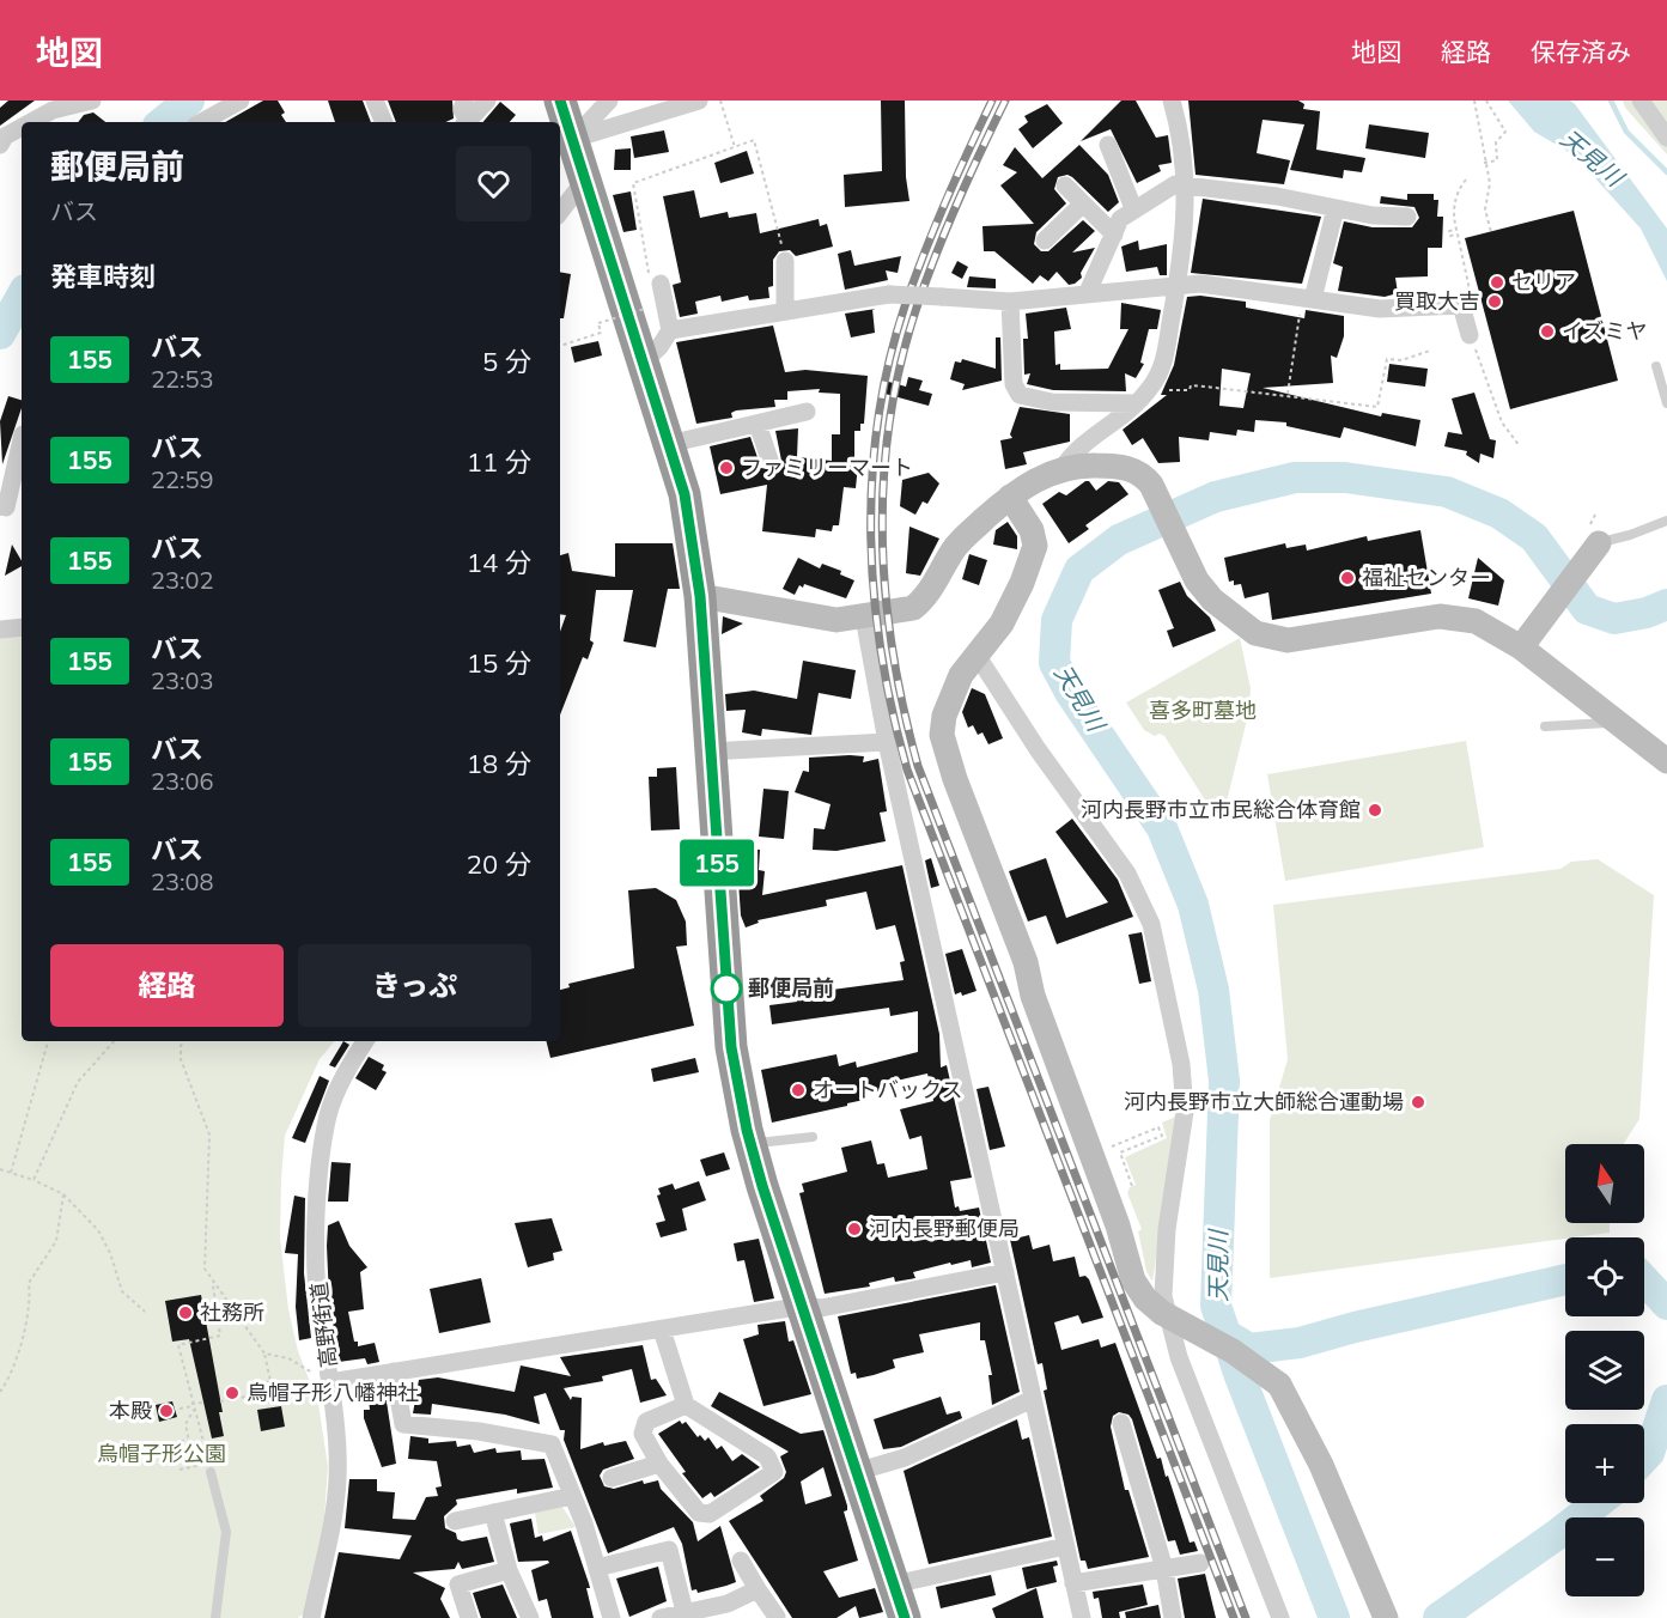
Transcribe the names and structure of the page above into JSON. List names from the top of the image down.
{
  "streets": {
    "street": ["高野街道"]
  },
  "water": ["天見川"],
  "parks": ["喜多町墓地", "烏帽子形公園"],
  "places": [
    "セリア",
    "買取大吉",
    "イズミヤ",
    "ファミリーマート",
    "福祉センター",
    "河内長野市立市民総合体育館",
    "郵便局前",
    "オートバックス",
    "河内長野市立大師総合運動場",
    "河内長野郵便局",
    "社務所",
    "烏帽子形八幡神社",
    "本殿"
  ],
  "lines": ["bus line 155"],
  "north": "top",
  "page": {
    "header": "地図",
    "nav": ["地図", "経路", "保存済み"],
    "on_map": "155",
    "heading": [
      ["郵便局前", "バス"],
      "発車時刻"
    ],
    "list": [
      {
        "mark": "155",
        "name": "バス",
        "note": "22:53",
        "value": "5 分"
      },
      {
        "mark": "155",
        "name": "バス",
        "note": "22:59",
        "value": "11 分"
      },
      {
        "mark": "155",
        "name": "バス",
        "note": "23:02",
        "value": "14 分"
      },
      {
        "mark": "155",
        "name": "バス",
        "note": "23:03",
        "value": "15 分"
      },
      {
        "mark": "155",
        "name": "バス",
        "note": "23:06",
        "value": "18 分"
      },
      {
        "mark": "155",
        "name": "バス",
        "note": "23:08",
        "value": "20 分"
      }
    ],
    "buttons": ["経路", "きっぷ"],
    "map_buttons": ["+", "−"]
  }
}
